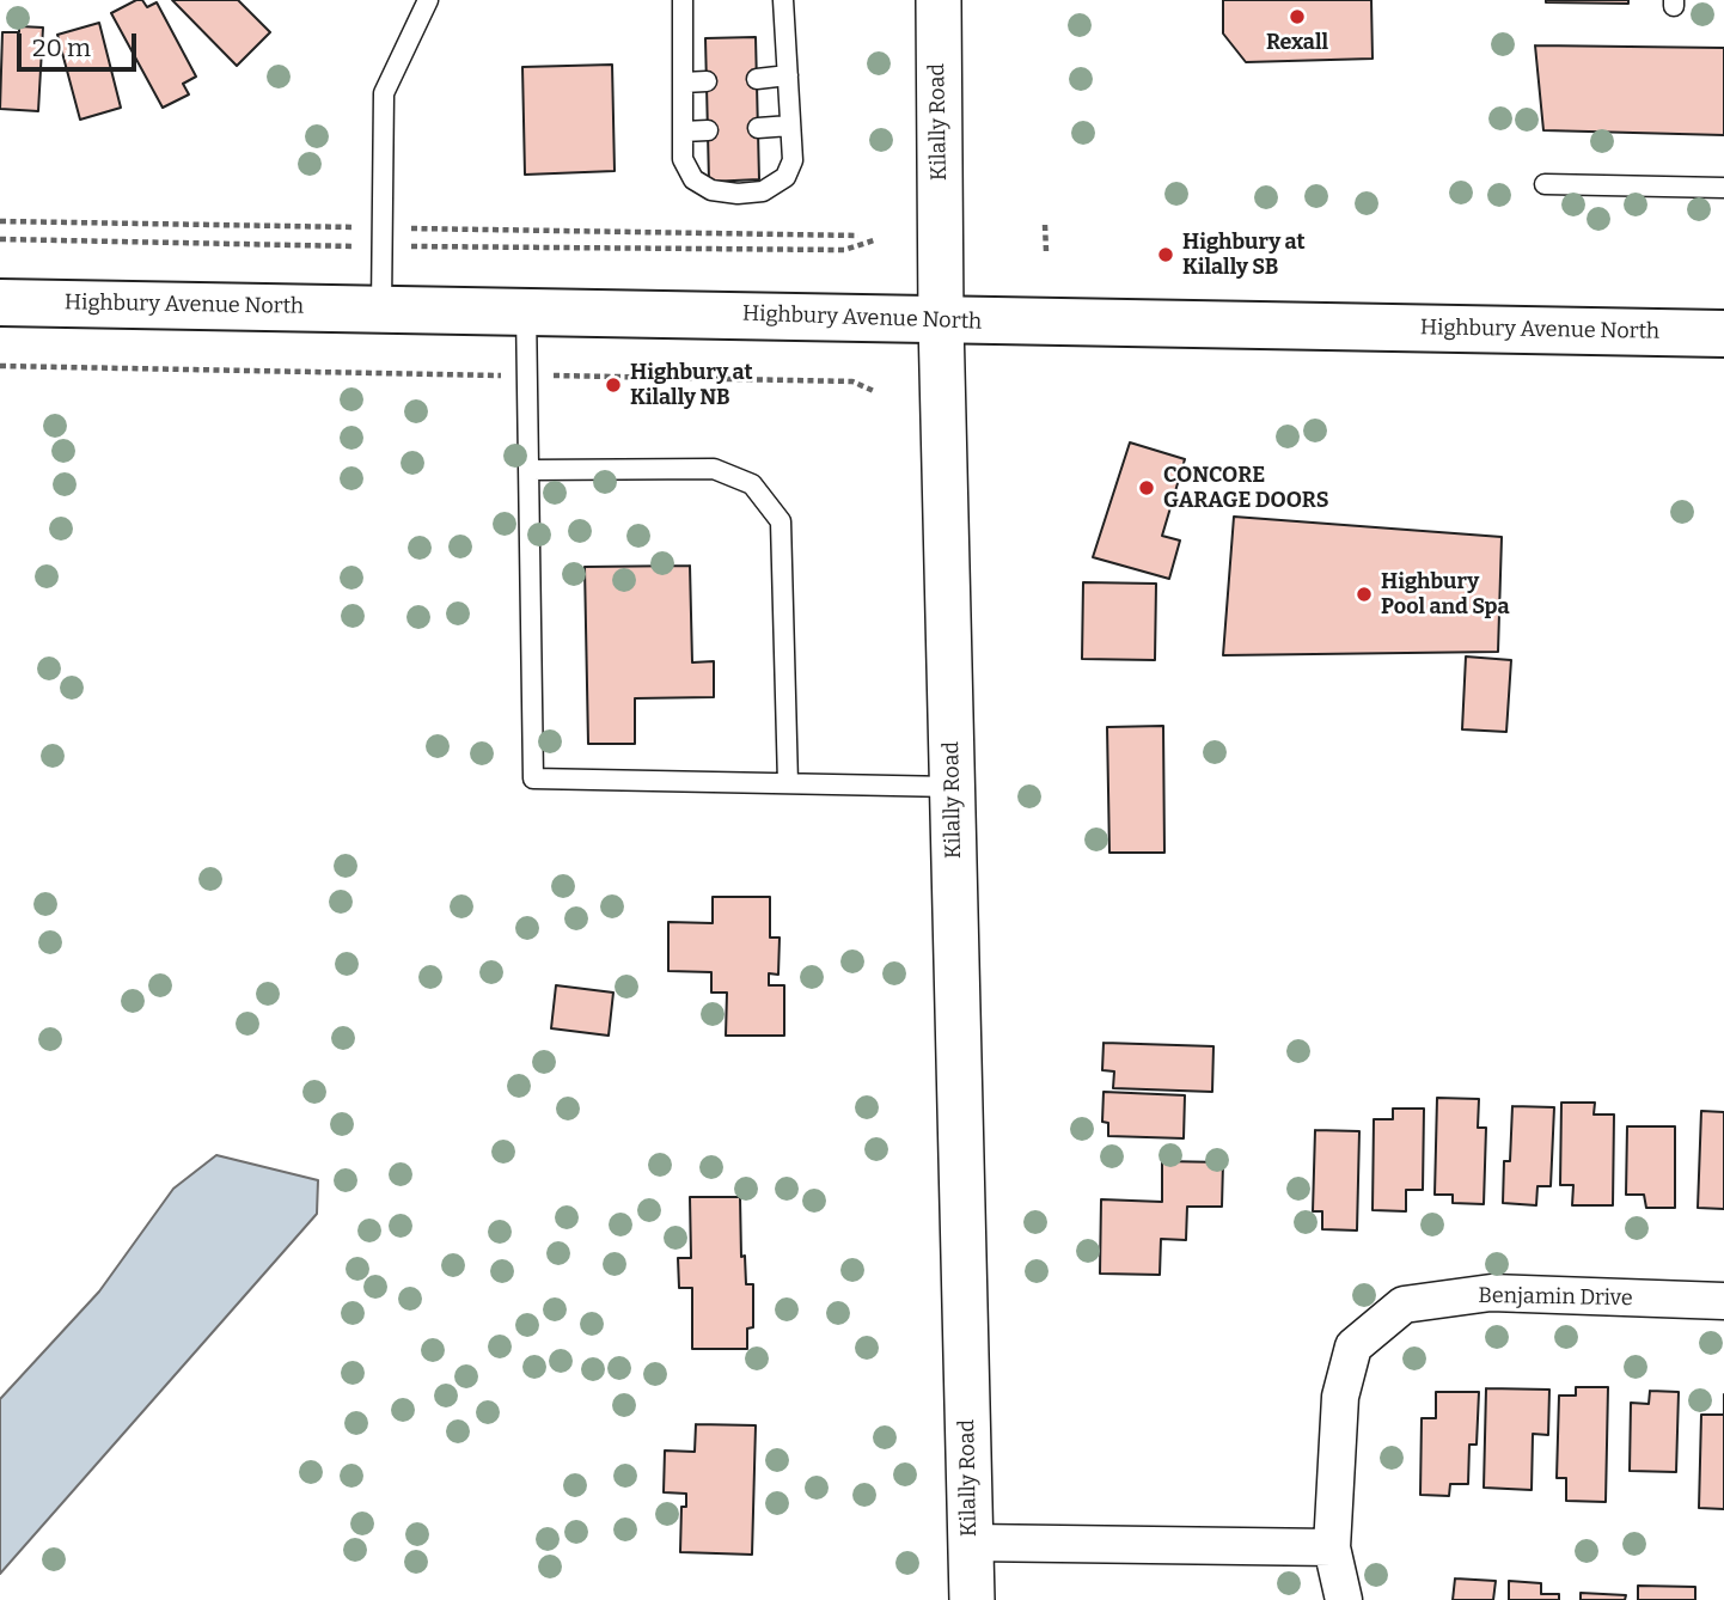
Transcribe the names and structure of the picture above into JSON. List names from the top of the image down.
{
  "streets": {
    "main road": ["Highbury Avenue North"],
    "street": ["Kilally Road", "Benjamin Drive"]
  },
  "crossings": [
    ["Kilally Road", "Highbury Avenue North"]
  ],
  "places": [
    "Rexall",
    "Highbury at Kilally SB",
    "Highbury at Kilally NB",
    "CONCORE GARAGE DOORS",
    "Highbury Pool and Spa"
  ],
  "scale_bar": "20 m"
}
